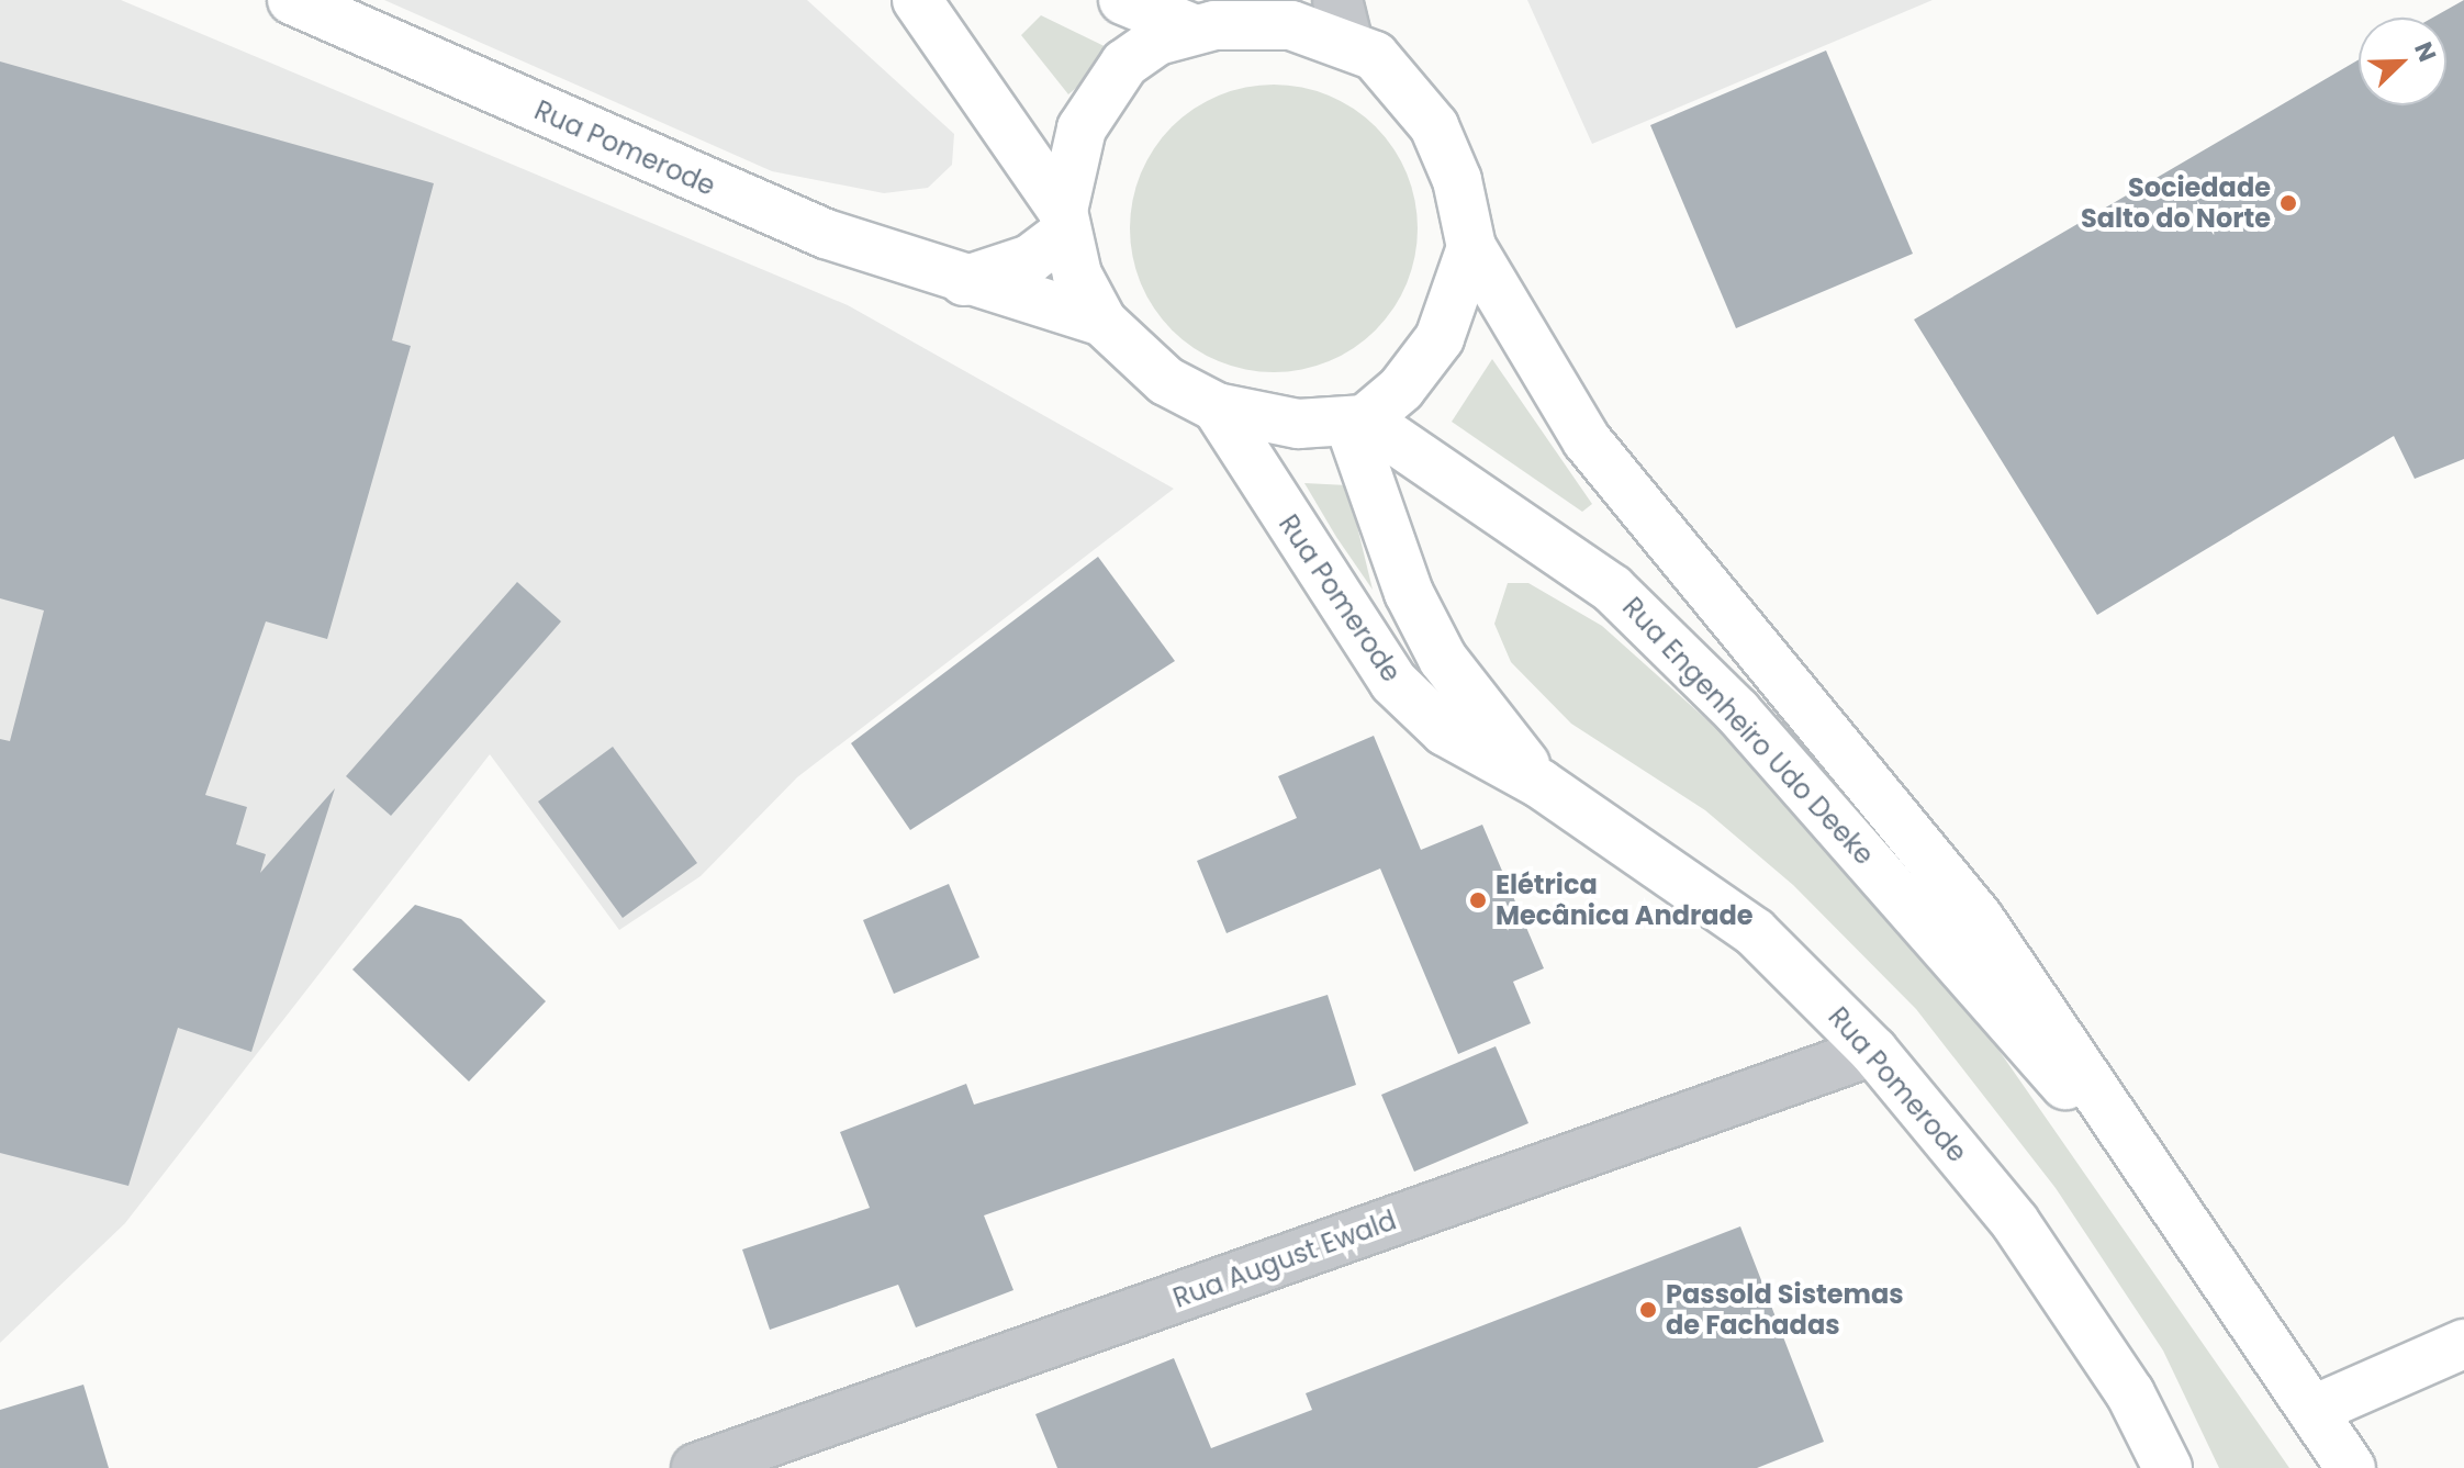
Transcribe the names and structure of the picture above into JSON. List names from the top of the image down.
{
  "streets": {
    "main road": ["Rua Pomerode", "Rua Engenheiro Udo Deeke"],
    "street": ["Rua August Ewald"]
  },
  "crossings": [
    ["Rua Pomerode", "Rua Engenheiro Udo Deeke"],
    ["Rua Pomerode", "Rua August Ewald"]
  ],
  "places": ["Sociedade Salto do Norte", "Elétrica Mecânica Andrade", "Passold Sistemas de Fachadas"],
  "north": "top right"
}
